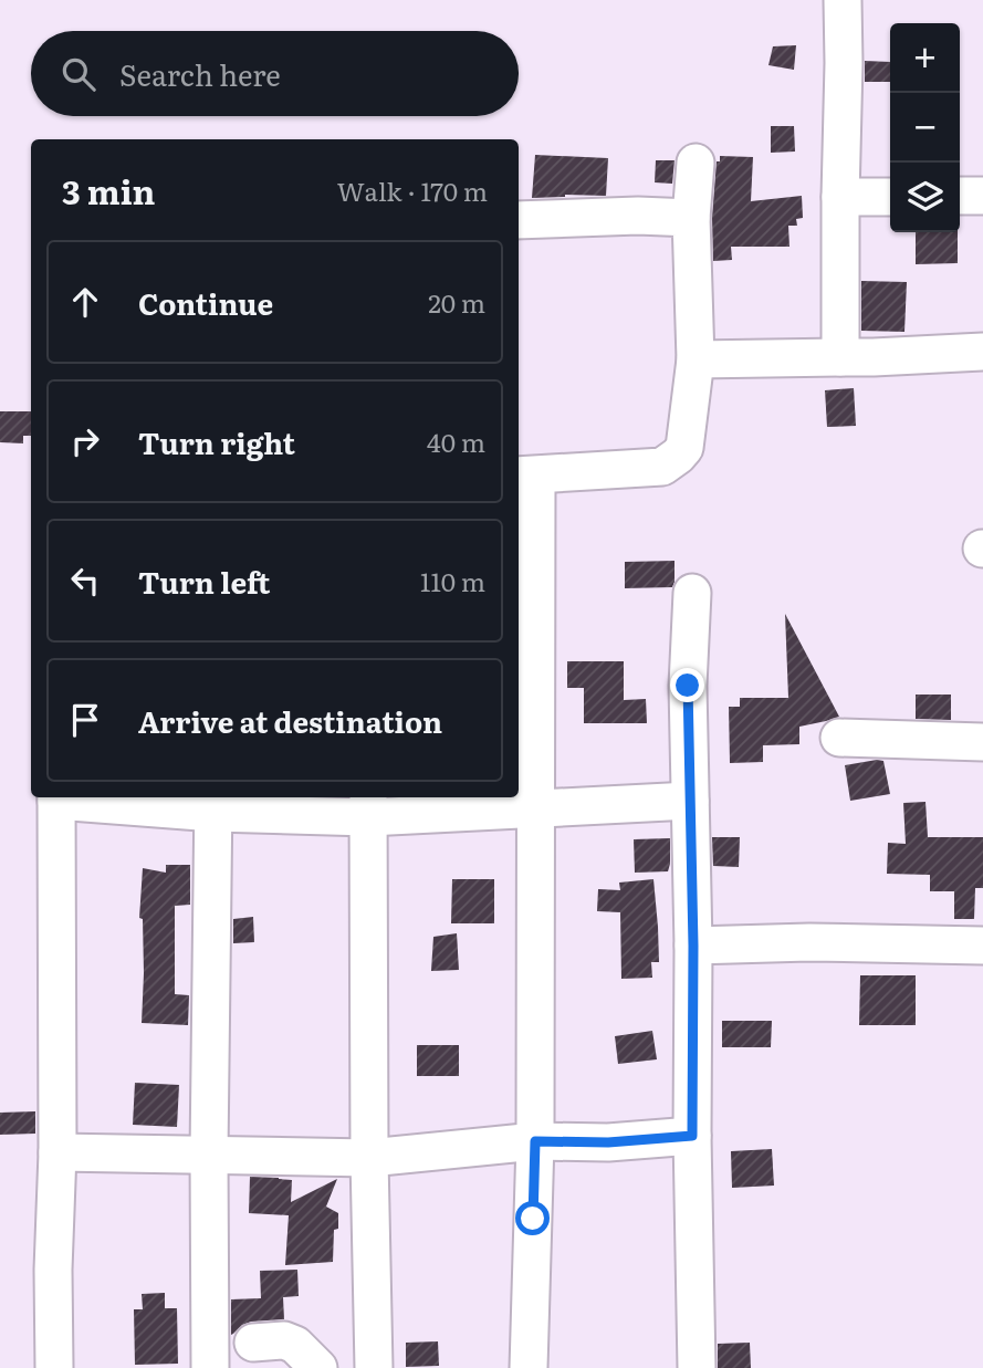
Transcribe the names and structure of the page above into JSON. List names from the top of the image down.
{
  "page": {
    "map_buttons": ["+", "−"],
    "search": "Search here",
    "heading": ["3 min", "Walk · 170 m"],
    "list": [
      ["Continue", "20 m"],
      ["Turn right", "40 m"],
      ["Turn left", "110 m"],
      "Arrive at destination"
    ]
  }
}
